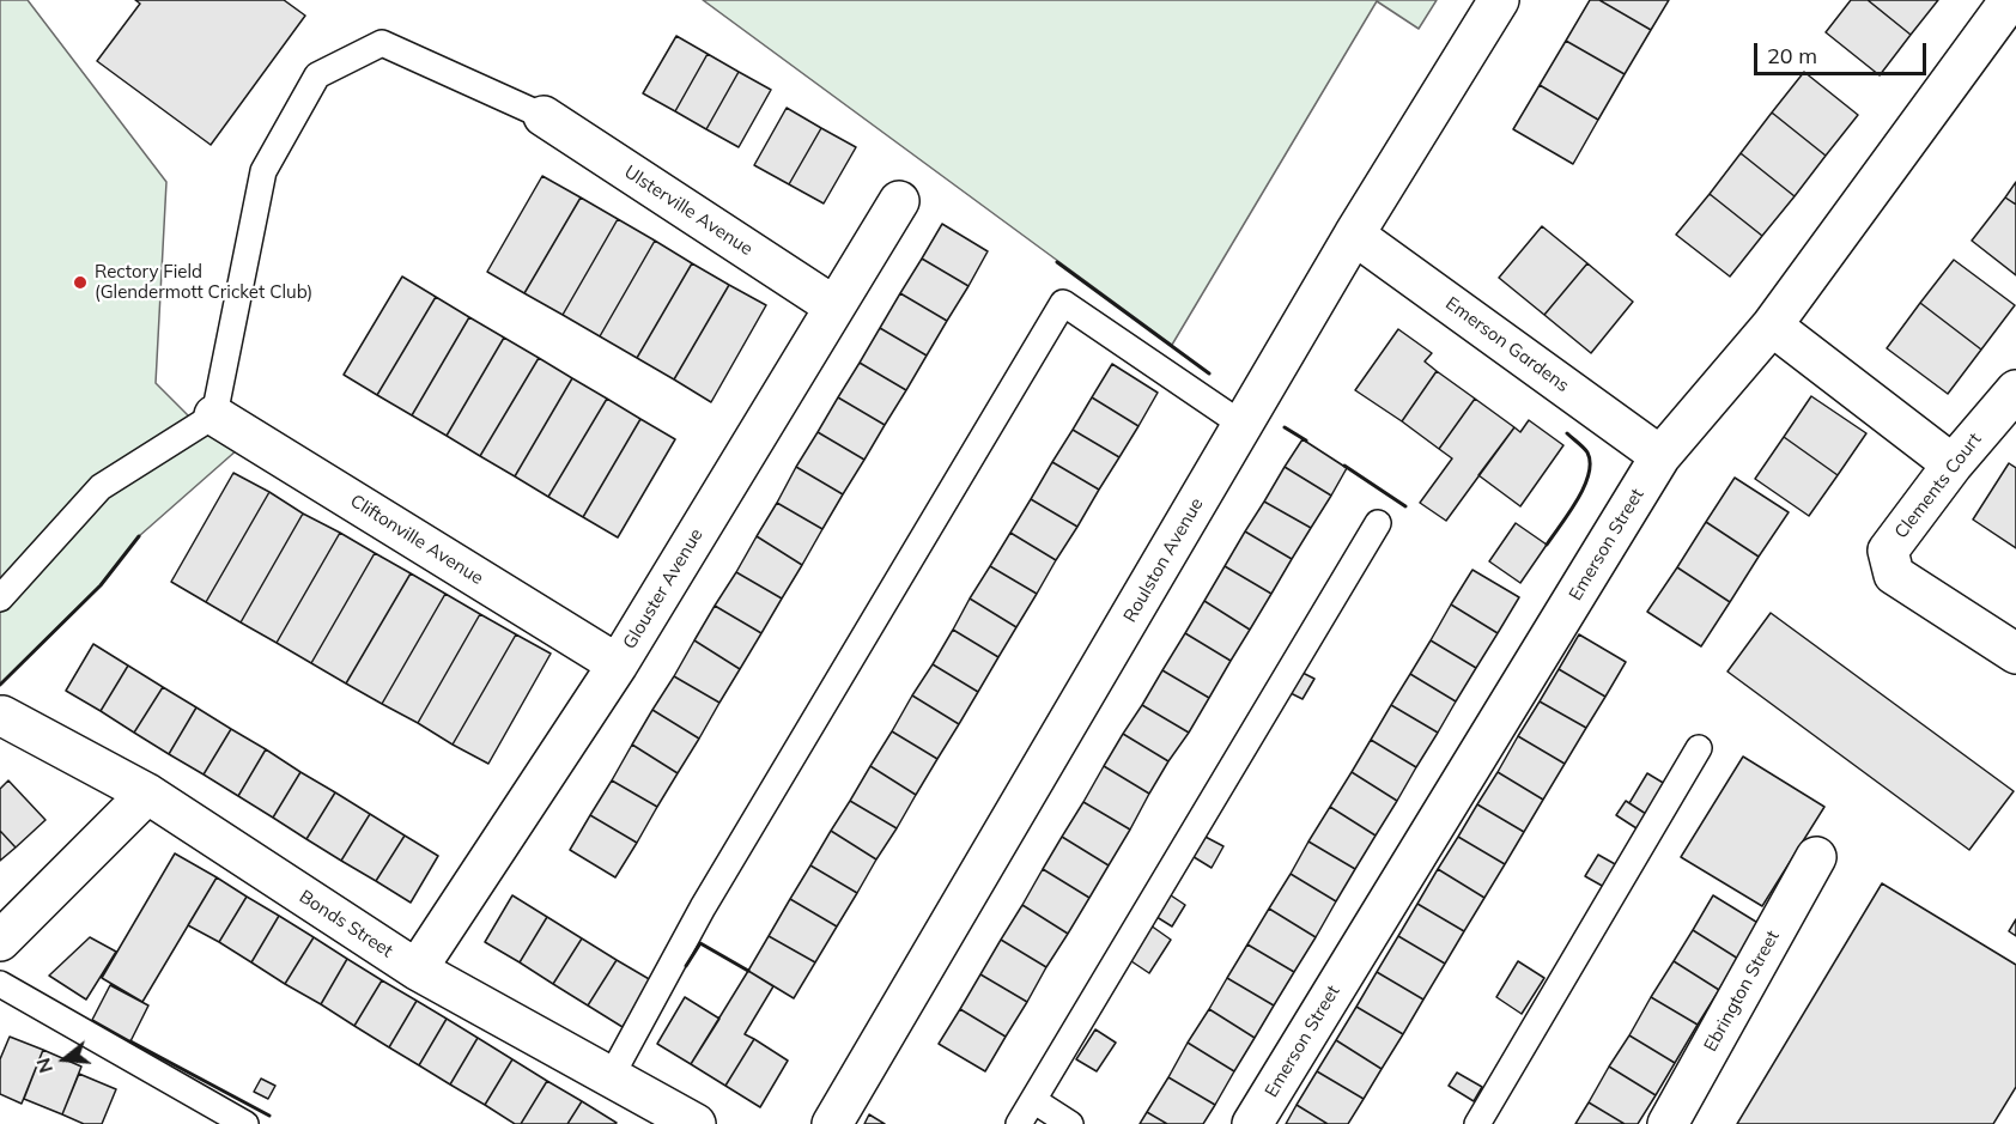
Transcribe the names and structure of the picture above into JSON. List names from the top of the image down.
{
  "streets": {
    "street": [
      "Ulsterville Avenue",
      "Emerson Gardens",
      "Clements Court",
      "Cliftonville Avenue",
      "Emerson Street",
      "Roulston Avenue",
      "Glouster Avenue",
      "Bonds Street",
      "Ebrington Street"
    ]
  },
  "crossings": [
    ["Ulsterville Avenue", "Glouster Avenue"],
    ["Emerson Gardens", "Emerson Street"],
    ["Emerson Gardens", "Roulston Avenue"],
    ["Cliftonville Avenue", "Glouster Avenue"],
    ["Glouster Avenue", "Bonds Street"]
  ],
  "places": ["Rectory Field (Glendermott Cricket Club)"],
  "scale_bar": "20 m",
  "north": "left"
}
